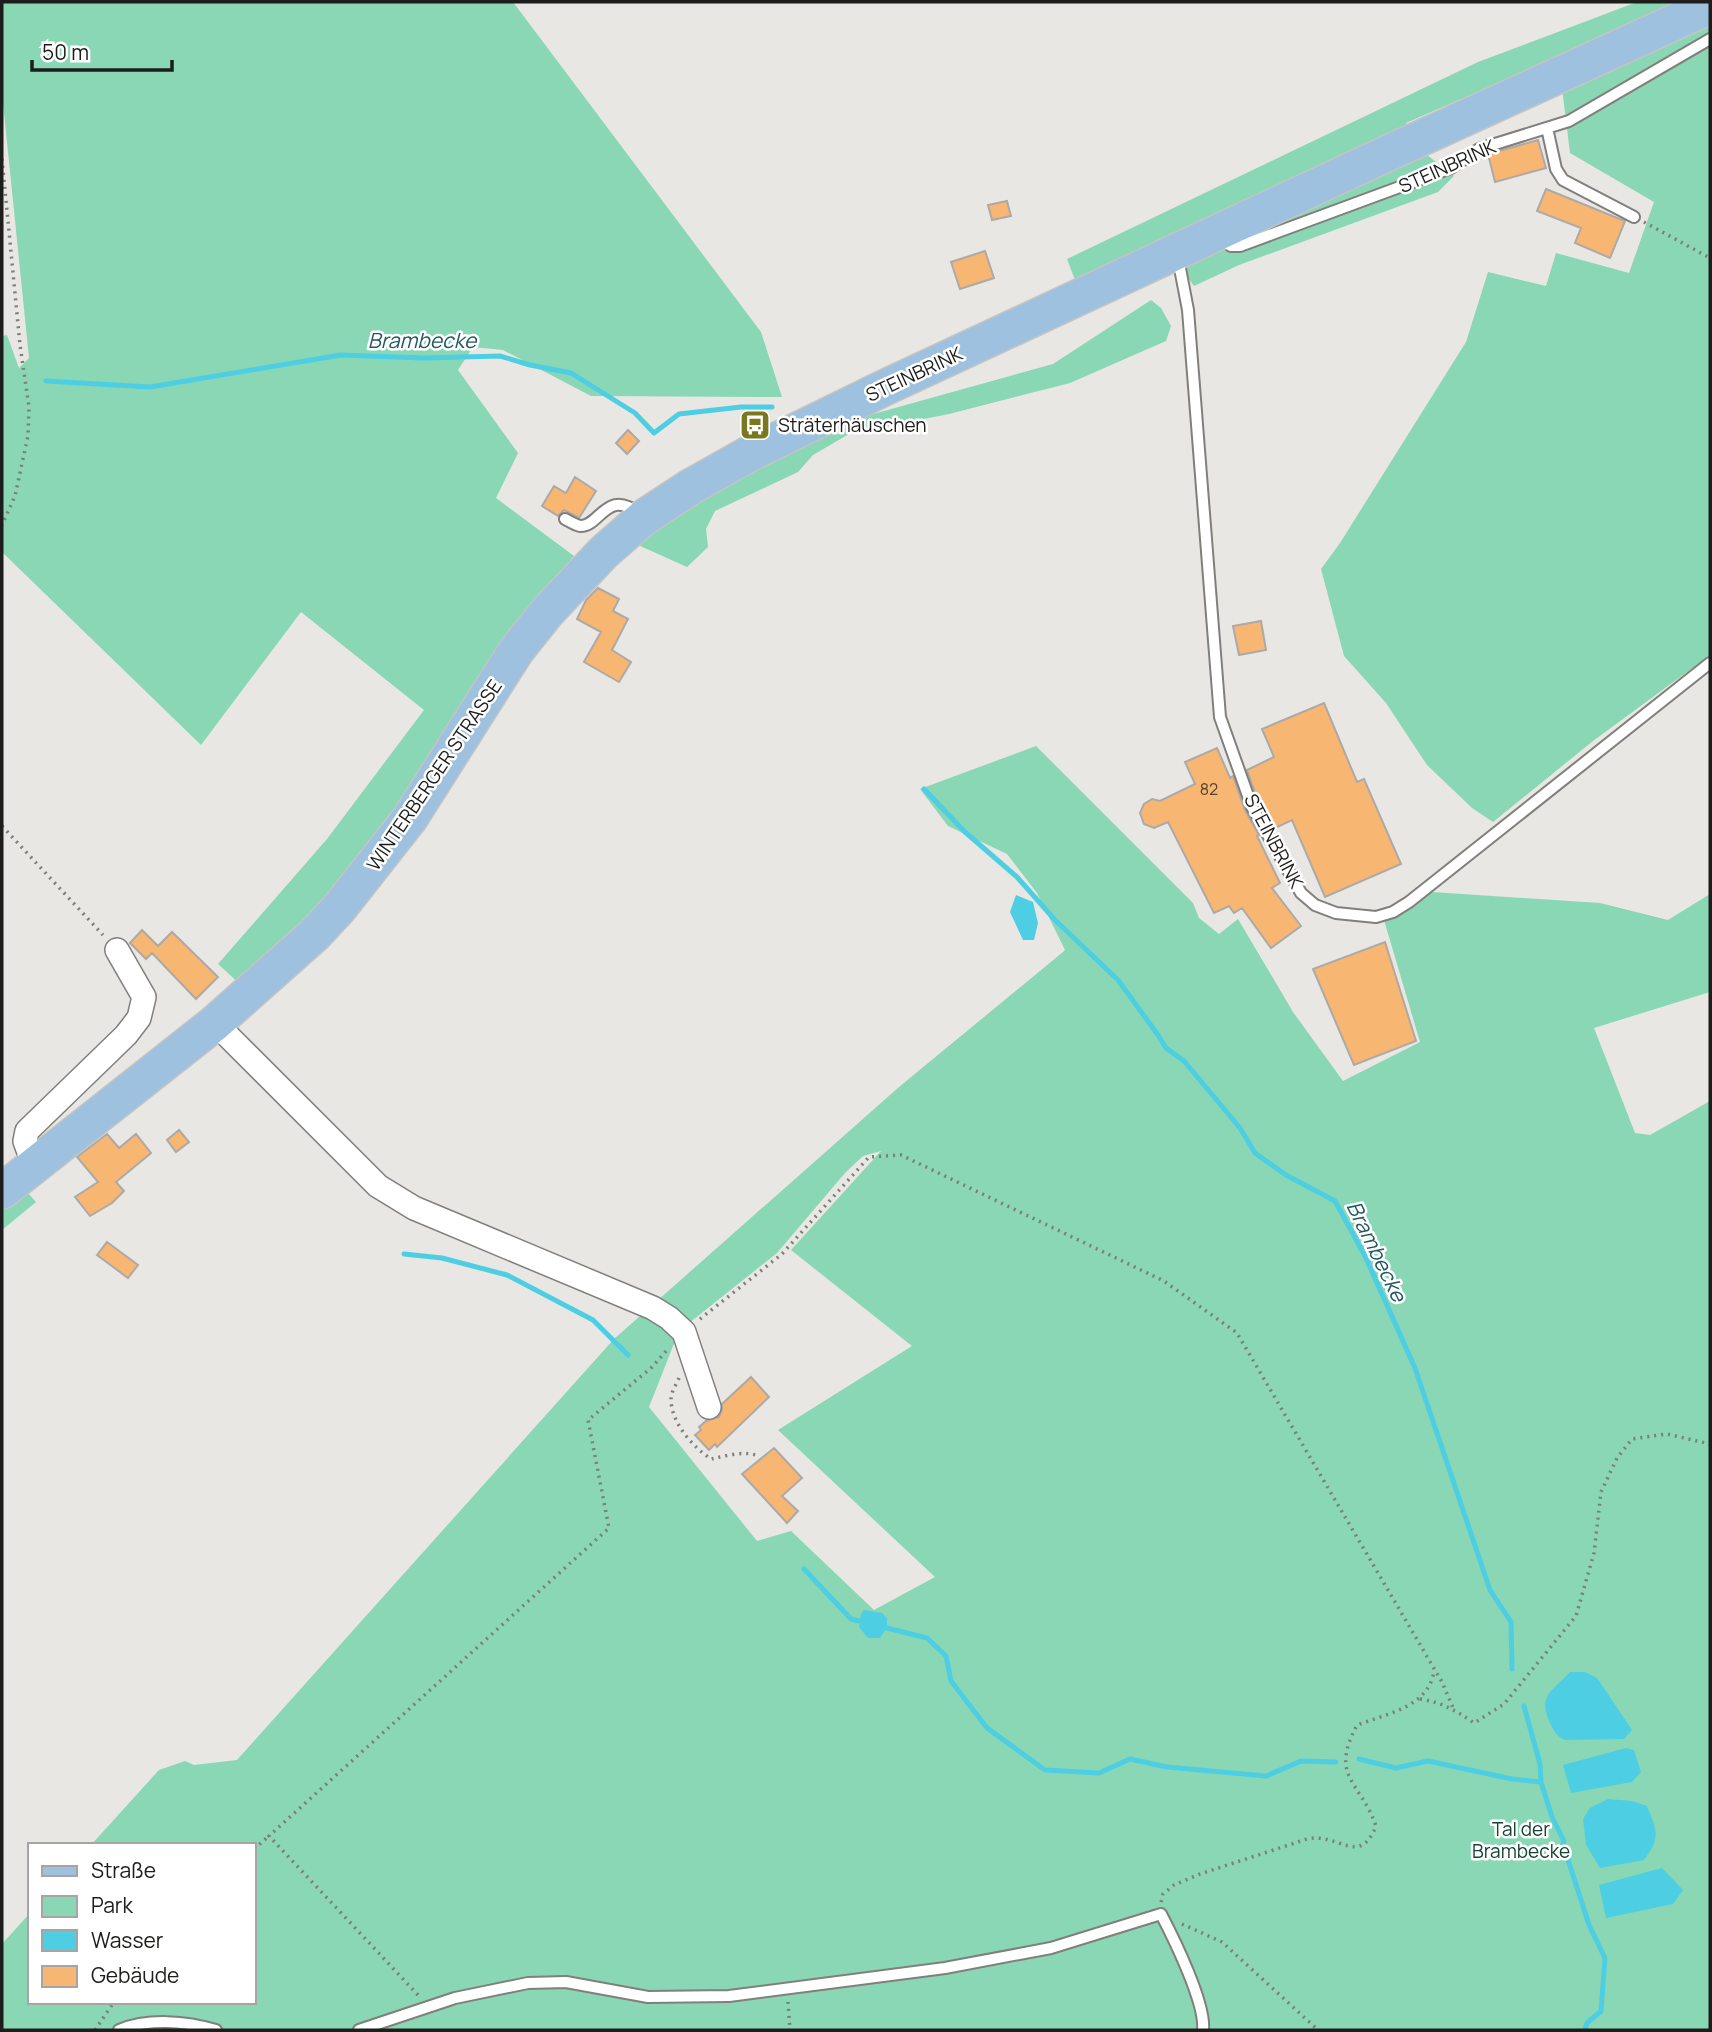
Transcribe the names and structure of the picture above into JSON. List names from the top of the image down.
{
  "streets": {
    "main road": ["STEINBRINK", "WINTERBERGER STRASSE"]
  },
  "crossings": [
    ["STEINBRINK", "WINTERBERGER STRASSE"]
  ],
  "water": ["Brambecke"],
  "parks": ["Tal der Brambecke"],
  "places": {
    "bus stop": ["Sträterhäuschen"]
  },
  "house_numbers": ["82"],
  "legend": [
    "Straße",
    "Park",
    "Wasser",
    "Gebäude"
  ],
  "scale_bar": "50 m"
}
